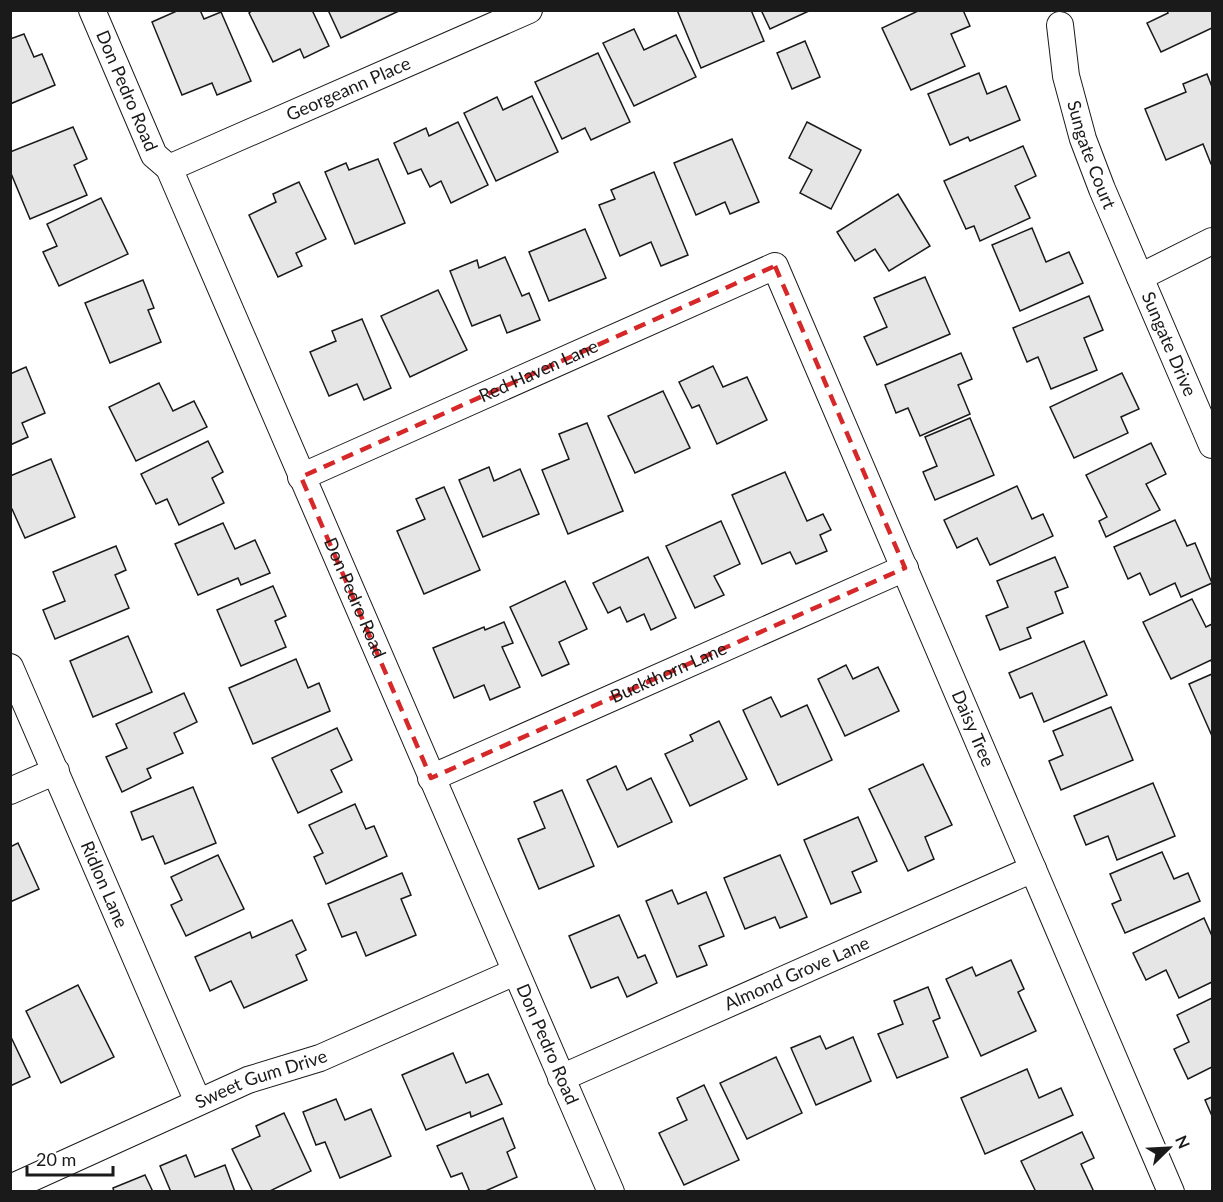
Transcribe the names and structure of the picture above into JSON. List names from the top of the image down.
{
  "streets": {
    "street": [
      "Georgeann Place",
      "Don Pedro Road",
      "Sungate Court",
      "Sungate Drive",
      "Red Haven Lane",
      "Buckthorn Lane",
      "Daisy Tree",
      "Ridlon Lane",
      "Almond Grove Lane",
      "Sweet Gum Drive"
    ]
  },
  "crossings": [
    ["Georgeann Place", "Don Pedro Road"],
    ["Don Pedro Road", "Red Haven Lane"],
    ["Don Pedro Road", "Buckthorn Lane"],
    ["Don Pedro Road", "Almond Grove Lane"],
    ["Don Pedro Road", "Sweet Gum Drive"],
    ["Sungate Court", "Sungate Drive"],
    ["Red Haven Lane", "Daisy Tree"],
    ["Buckthorn Lane", "Daisy Tree"],
    ["Daisy Tree", "Almond Grove Lane"],
    ["Ridlon Lane", "Sweet Gum Drive"]
  ],
  "scale_bar": "20 m",
  "north": "top right"
}
